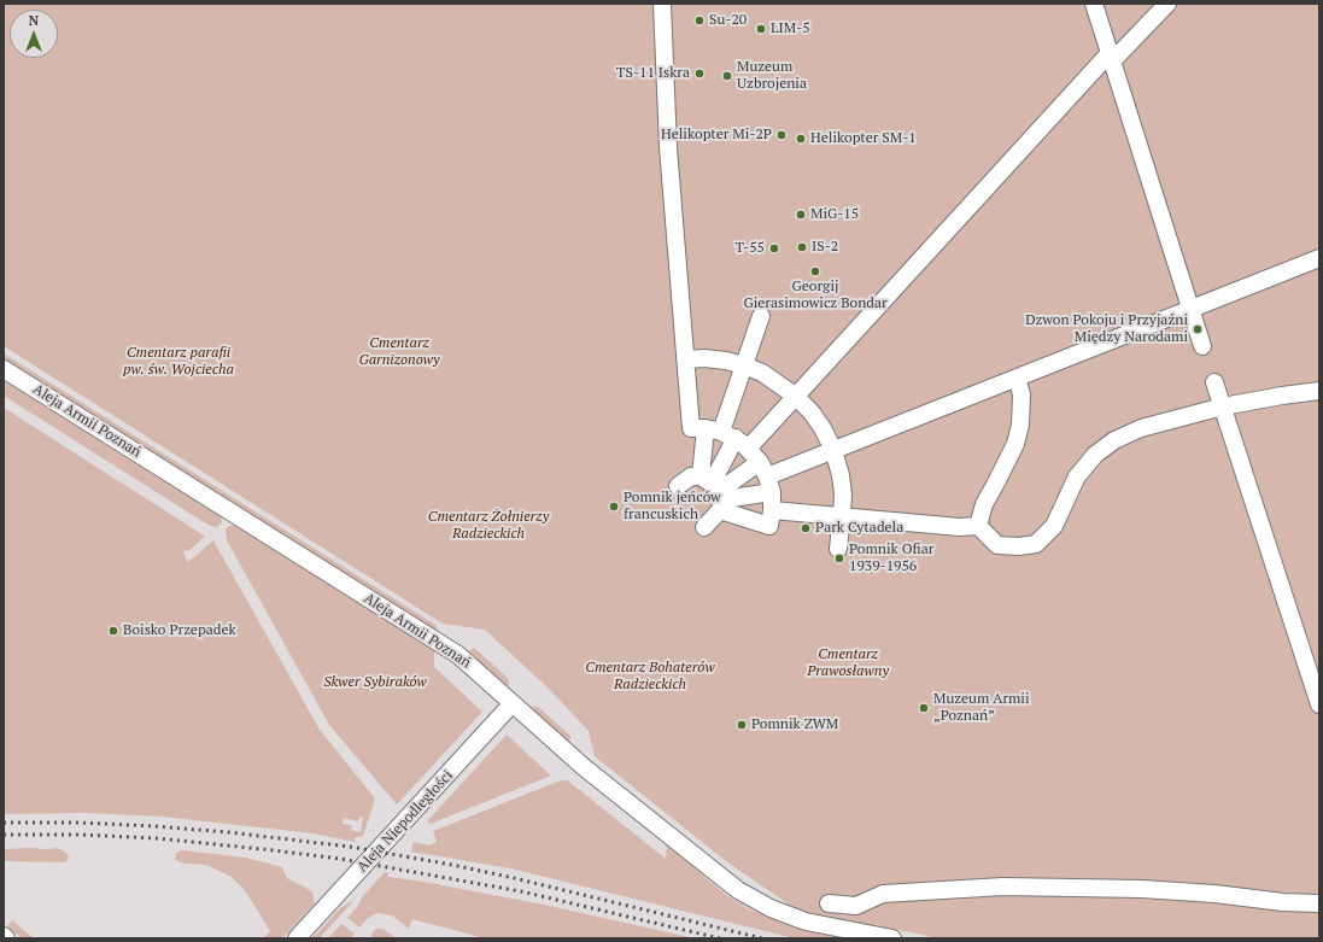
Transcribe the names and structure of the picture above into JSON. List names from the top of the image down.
{
  "streets": {
    "street": ["Aleja Armii Poznań", "Aleja Niepodległości"]
  },
  "crossings": [
    ["Aleja Armii Poznań", "Aleja Niepodległości"]
  ],
  "parks": [
    "Cmentarz Garnizonowy",
    "Cmentarz parafii pw. św. Wojciecha",
    "Cmentarz Żołnierzy Radzieckich",
    "Cmentarz Prawosławny",
    "Cmentarz Bohaterów Radzieckich",
    "Skwer Sybiraków"
  ],
  "places": [
    "Su-20",
    "LIM-5",
    "TS-11 Iskra",
    "Muzeum Uzbrojenia",
    "Helikopter Mi-2P",
    "Helikopter SM-1",
    "MiG-15",
    "IS-2",
    "T-55",
    "Georgij Gierasimowicz Bondar",
    "Dzwon Pokoju i Przyjaźni Między Narodami",
    "Pomnik jeńców francuskich",
    "Park Cytadela",
    "Pomnik Ofiar 1939-1956",
    "Boisko Przepadek",
    "Muzeum Armii „Poznań”",
    "Pomnik ZWM"
  ],
  "north": "top"
}
